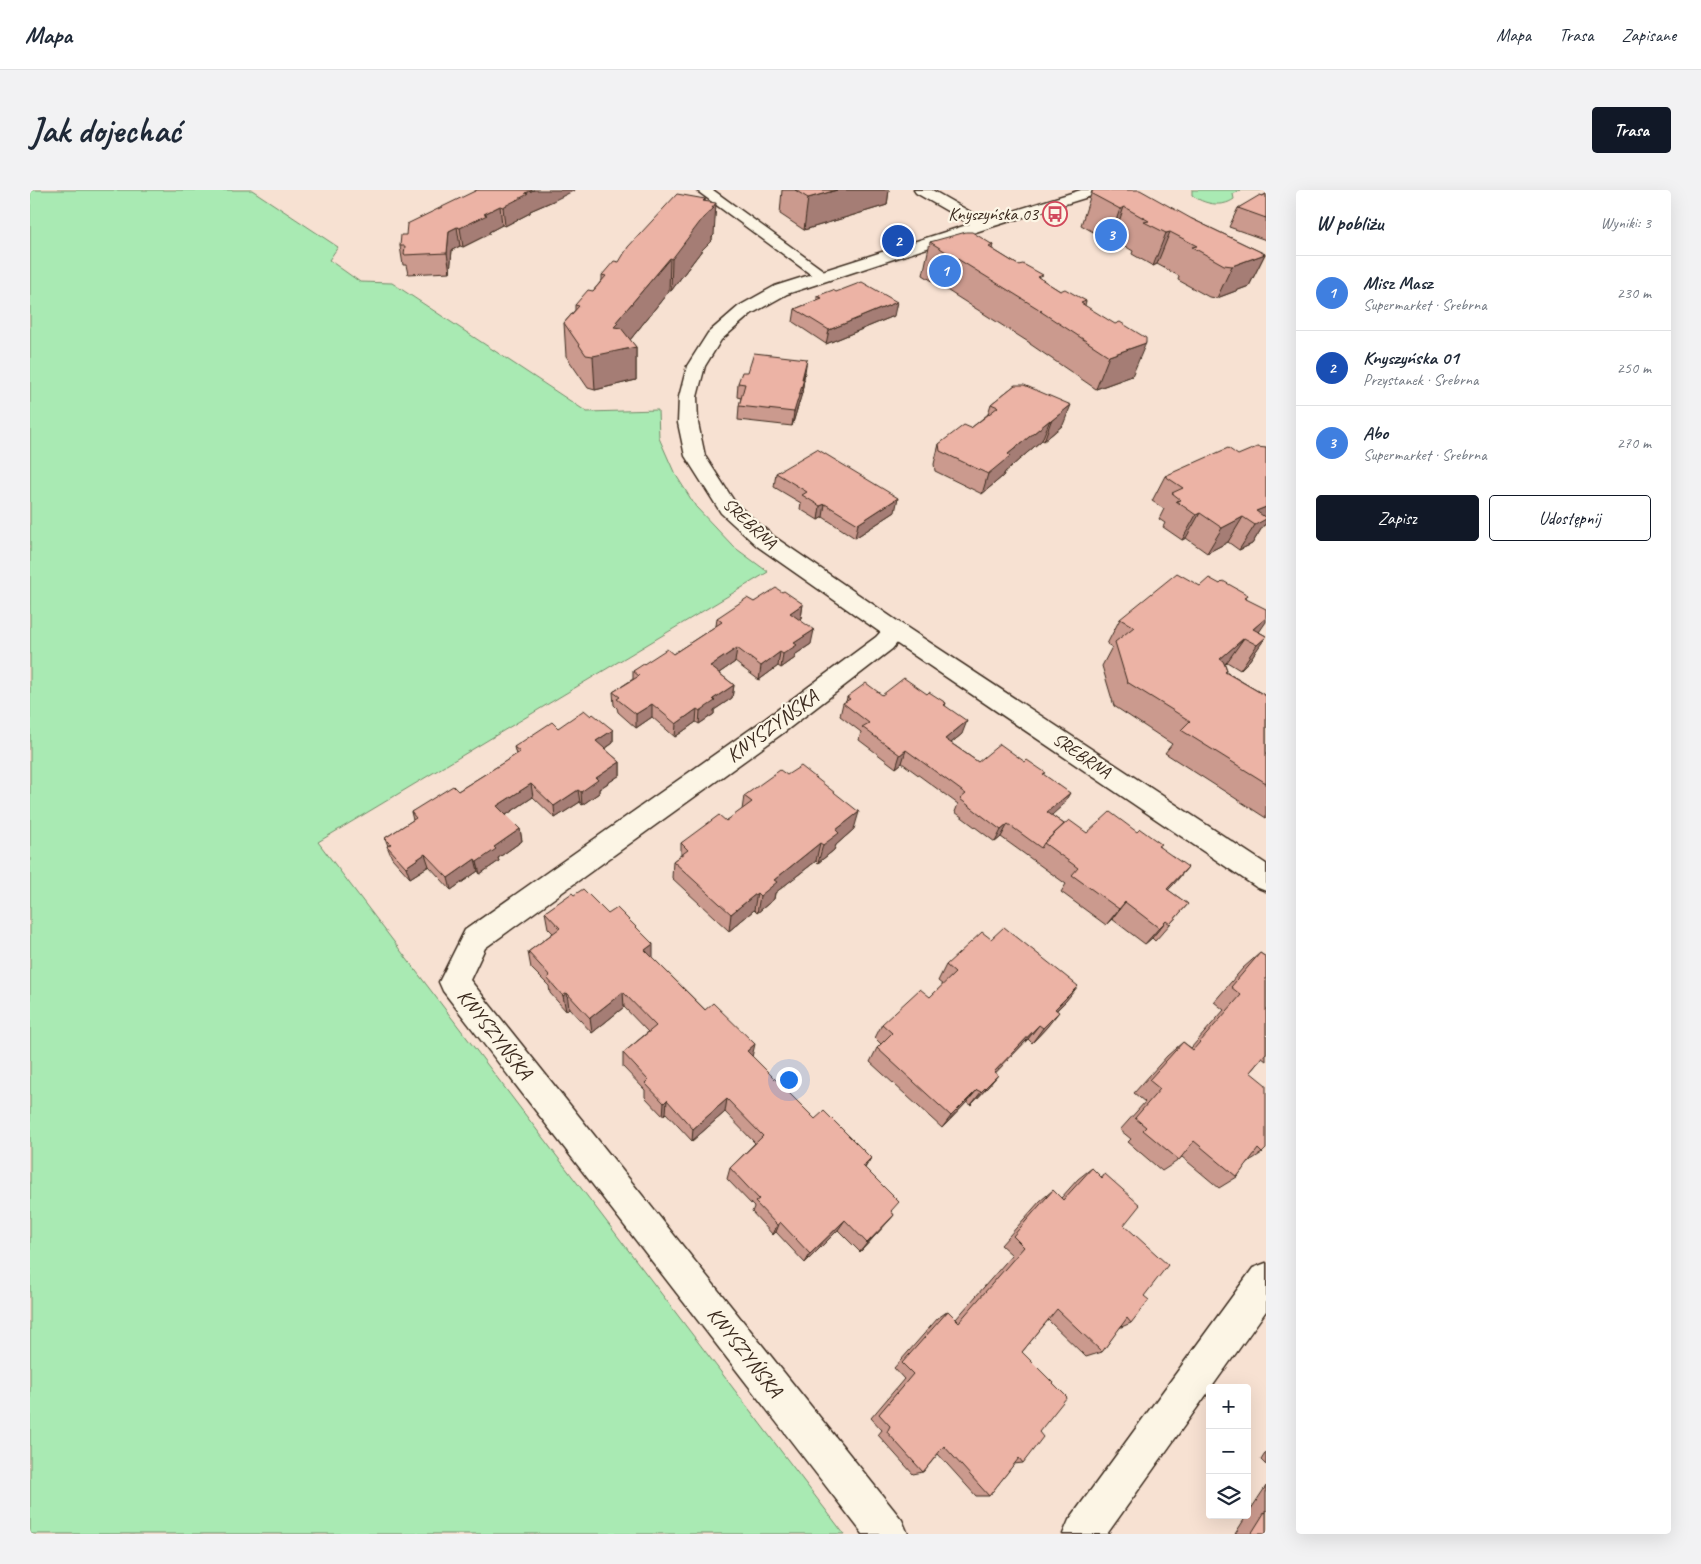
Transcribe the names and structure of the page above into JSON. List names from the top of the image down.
{
  "streets": {
    "street": ["SREBRNA", "KNYSZYŃSKA"]
  },
  "crossings": [
    ["SREBRNA", "KNYSZYŃSKA"]
  ],
  "places": {
    "bus stop": ["Knyszyńska 03"]
  },
  "page": {
    "header": "Mapa",
    "nav": ["Mapa", "Trasa", "Zapisane"],
    "buttons": [
      "Trasa",
      ["Zapisz", "Udostępnij"]
    ],
    "title": "Jak dojechać",
    "heading": ["W pobliżu", "Wyniki: 3"],
    "pins": ["3", "2", "1"],
    "list": [
      {
        "mark": "1",
        "name": "Misz Masz",
        "note": "Supermarket · Srebrna",
        "value": "230 m"
      },
      {
        "mark": "2",
        "name": "Knyszyńska 01",
        "note": "Przystanek · Srebrna",
        "value": "250 m"
      },
      {
        "mark": "3",
        "name": "Abo",
        "note": "Supermarket · Srebrna",
        "value": "270 m"
      }
    ],
    "map_buttons": ["+", "−"]
  }
}
